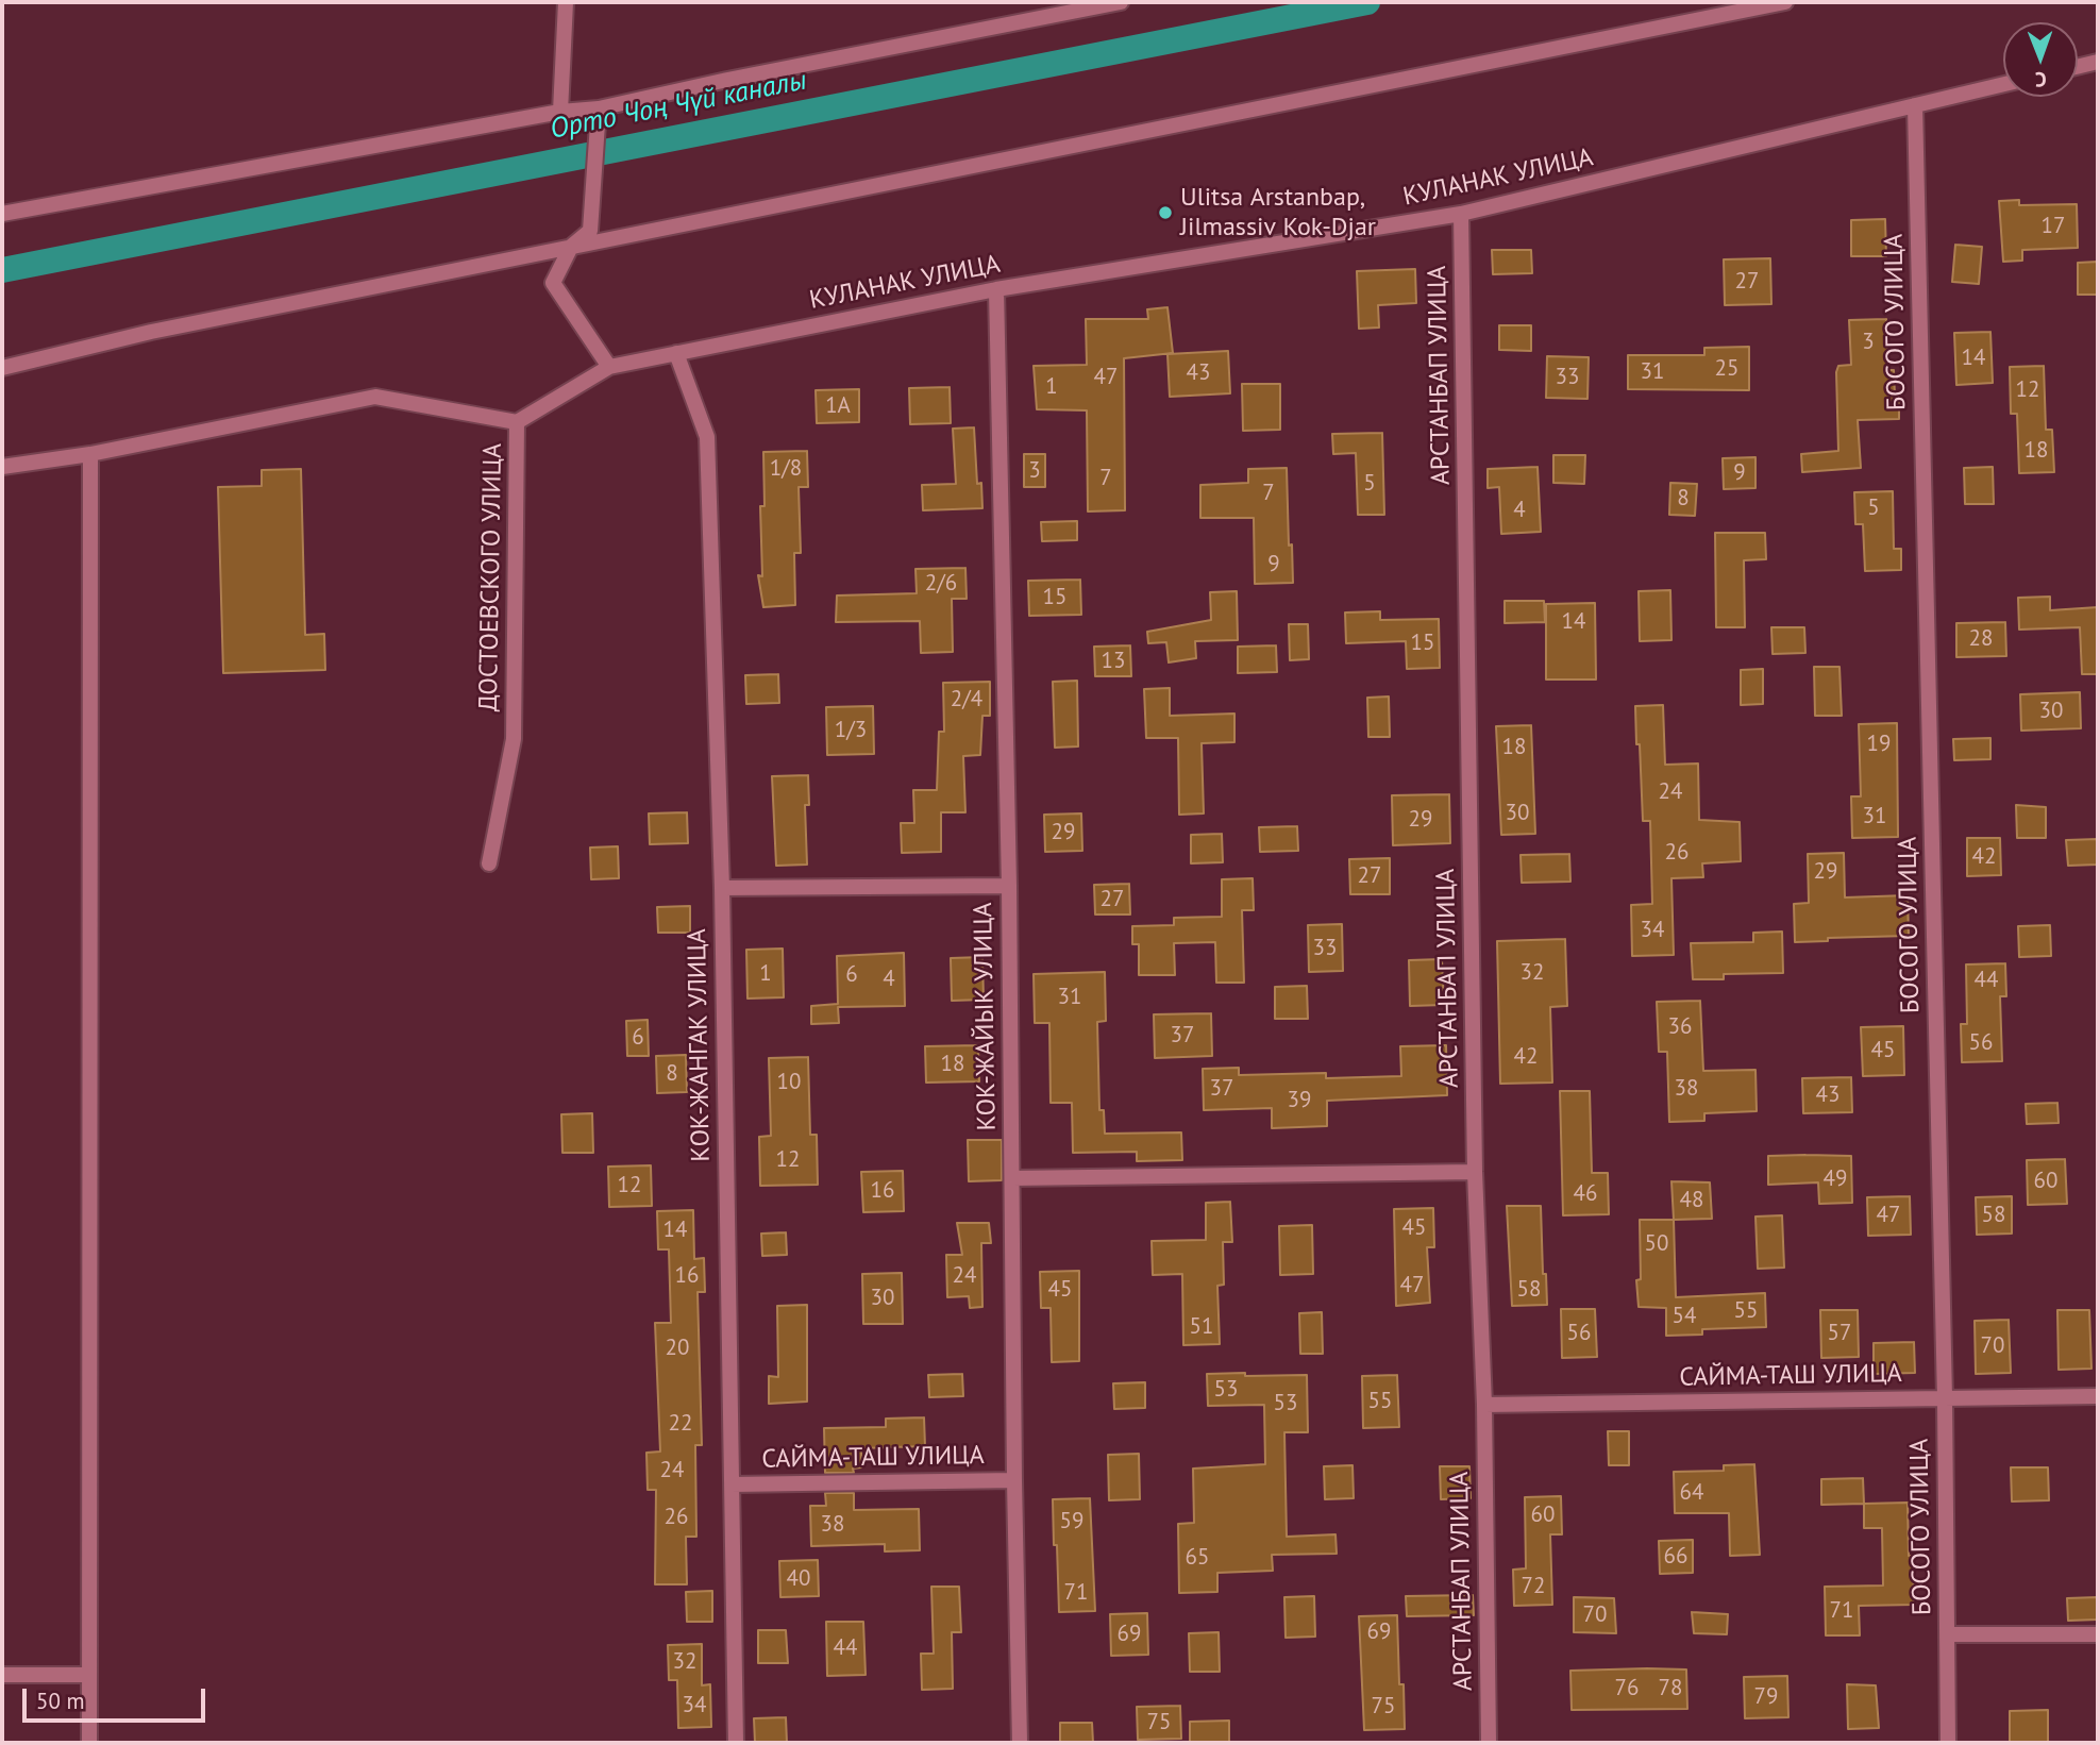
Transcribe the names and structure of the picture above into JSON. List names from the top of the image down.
{
  "streets": {
    "street": [
      "КУЛАНАК УЛИЦА",
      "БОСОГО УЛИЦА",
      "АРСТАНБАП УЛИЦА",
      "ДОСТОЕВСКОГО УЛИЦА",
      "КОК-ЖАЙЫК УЛИЦА",
      "КОК-ЖАНГАК УЛИЦА",
      "САЙМА-ТАШ УЛИЦА"
    ]
  },
  "crossings": [
    ["КУЛАНАК УЛИЦА", "БОСОГО УЛИЦА"],
    ["КУЛАНАК УЛИЦА", "АРСТАНБАП УЛИЦА"],
    ["КУЛАНАК УЛИЦА", "ДОСТОЕВСКОГО УЛИЦА"],
    ["КУЛАНАК УЛИЦА", "КОК-ЖАЙЫК УЛИЦА"],
    ["КУЛАНАК УЛИЦА", "КОК-ЖАНГАК УЛИЦА"],
    ["БОСОГО УЛИЦА", "САЙМА-ТАШ УЛИЦА"],
    ["АРСТАНБАП УЛИЦА", "САЙМА-ТАШ УЛИЦА"],
    ["ДОСТОЕВСКОГО УЛИЦА", "КОК-ЖАНГАК УЛИЦА"],
    ["КОК-ЖАЙЫК УЛИЦА", "САЙМА-ТАШ УЛИЦА"],
    ["КОК-ЖАНГАК УЛИЦА", "САЙМА-ТАШ УЛИЦА"]
  ],
  "water": ["Орто Чоң Чүй каналы"],
  "places": ["Ulitsa Arstanbap, Jilmassiv Kok-Djar"],
  "house_numbers": [
    "17",
    "27",
    "3",
    "14",
    "25",
    "31",
    "43",
    "47",
    "33",
    "1",
    "12",
    "1А",
    "18",
    "1/8",
    "3",
    "9",
    "7",
    "5",
    "7",
    "8",
    "5",
    "4",
    "9",
    "2/6",
    "15",
    "14",
    "28",
    "15",
    "13",
    "2/4",
    "30",
    "1/3",
    "19",
    "18",
    "24",
    "30",
    "31",
    "29",
    "29",
    "26",
    "42",
    "29",
    "27",
    "27",
    "34",
    "33",
    "32",
    "1",
    "6",
    "4",
    "44",
    "31",
    "36",
    "37",
    "6",
    "56",
    "45",
    "42",
    "18",
    "8",
    "10",
    "37",
    "38",
    "43",
    "39",
    "12",
    "49",
    "60",
    "12",
    "16",
    "46",
    "48",
    "47",
    "58",
    "45",
    "14",
    "50",
    "16",
    "24",
    "47",
    "45",
    "58",
    "30",
    "55",
    "54",
    "51",
    "56",
    "57",
    "70",
    "20",
    "53",
    "55",
    "53",
    "22",
    "24",
    "64",
    "60",
    "26",
    "59",
    "38",
    "66",
    "65",
    "40",
    "72",
    "71",
    "71",
    "70",
    "69",
    "69",
    "44",
    "32",
    "76",
    "78",
    "79",
    "34",
    "75",
    "75"
  ],
  "scale_bar": "50 m",
  "north": "bottom"
}
